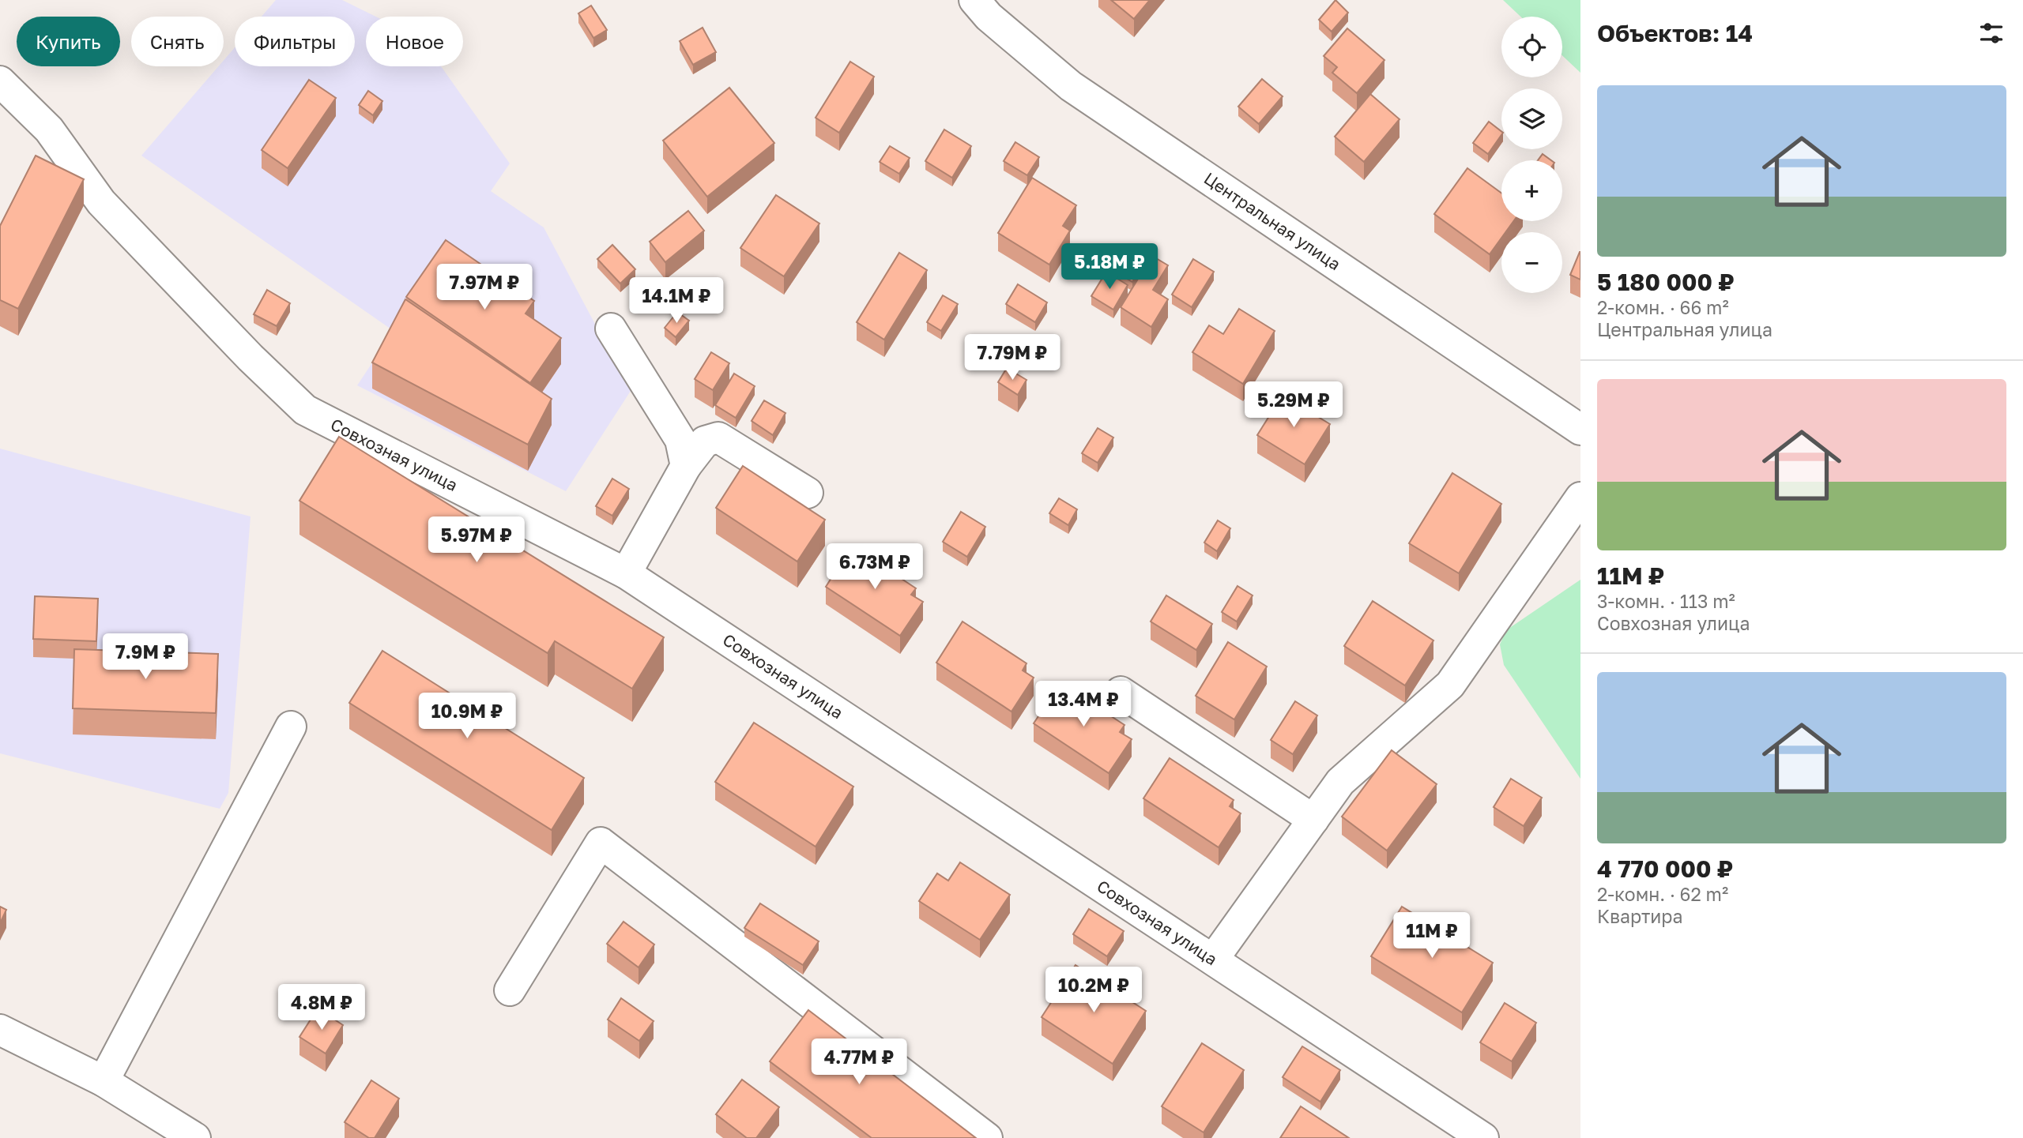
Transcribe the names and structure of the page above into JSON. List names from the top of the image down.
{
  "streets": {
    "street": ["Центральная улица", "Совхозная улица"]
  },
  "page": {
    "heading": "Объектов: 14",
    "map_buttons": ["+", "−"],
    "chip": [
      "Купить",
      "Снять",
      "Фильтры",
      "Новое"
    ],
    "list": [
      {
        "name": "5 180 000 ₽",
        "note": "2-комн. · 66 m² · Центральная улица"
      },
      {
        "name": "11M ₽",
        "note": "3-комн. · 113 m² · Совхозная улица"
      },
      {
        "name": "4 770 000 ₽",
        "note": "2-комн. · 62 m² · Квартира"
      }
    ],
    "price": [
      "5.18M ₽",
      "7.97M ₽",
      "14.1M ₽",
      "7.79M ₽",
      "5.29M ₽",
      "5.97M ₽",
      "6.73M ₽",
      "7.9M ₽",
      "13.4M ₽",
      "10.9M ₽",
      "11M ₽",
      "10.2M ₽",
      "4.8M ₽",
      "4.77M ₽"
    ]
  }
}
